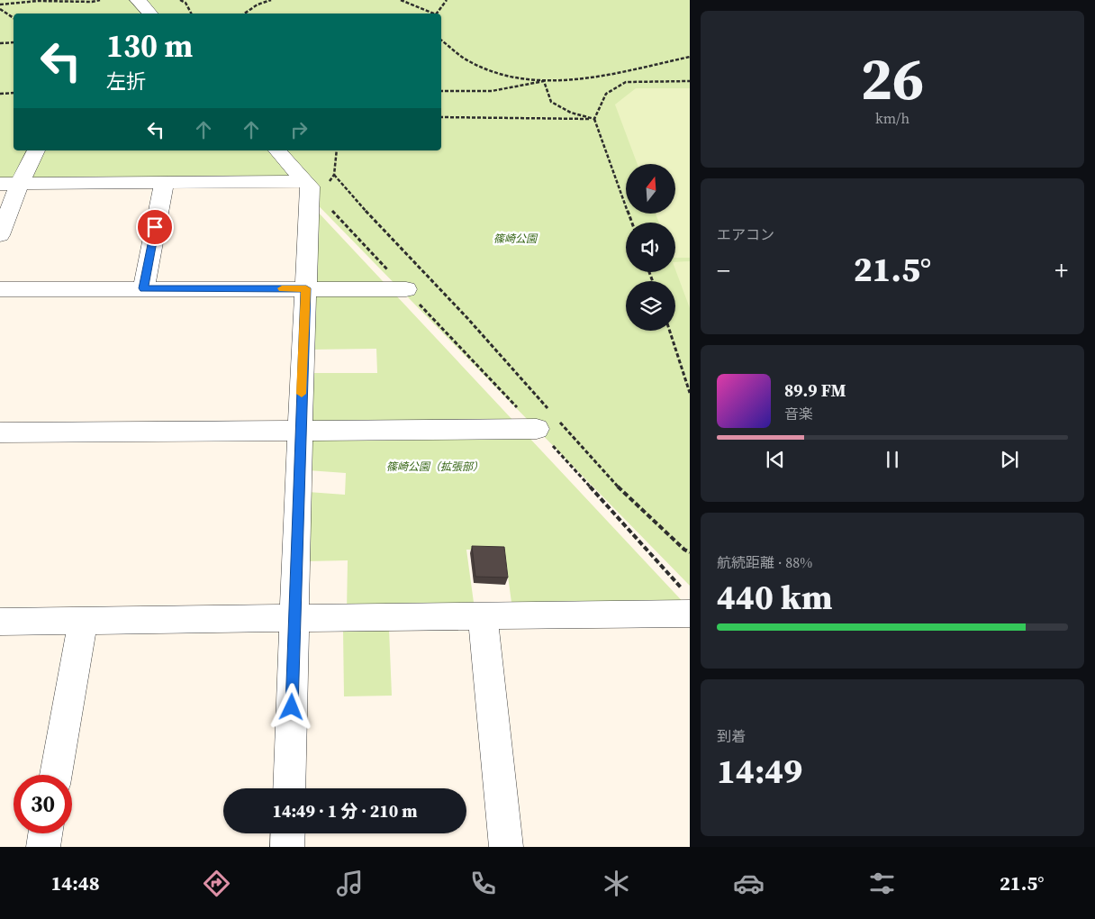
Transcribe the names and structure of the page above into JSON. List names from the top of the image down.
{
  "parks": ["篠崎公園", "篠崎公園（拡張部）"],
  "north": "top",
  "page": {
    "tile": [
      ["26", "km/h"],
      "エアコン",
      ["航続距離 · 88%", "440 km"],
      ["到着", "14:49"]
    ],
    "turn": ["130 m", "左折"],
    "heat": ["−", "21.5°", "+"],
    "song": ["89.9 FM", "音楽"],
    "limit": "30",
    "trip": "14:49 · 1 分 · 210 m",
    "tabs": ["14:48", "21.5°"]
  }
}
